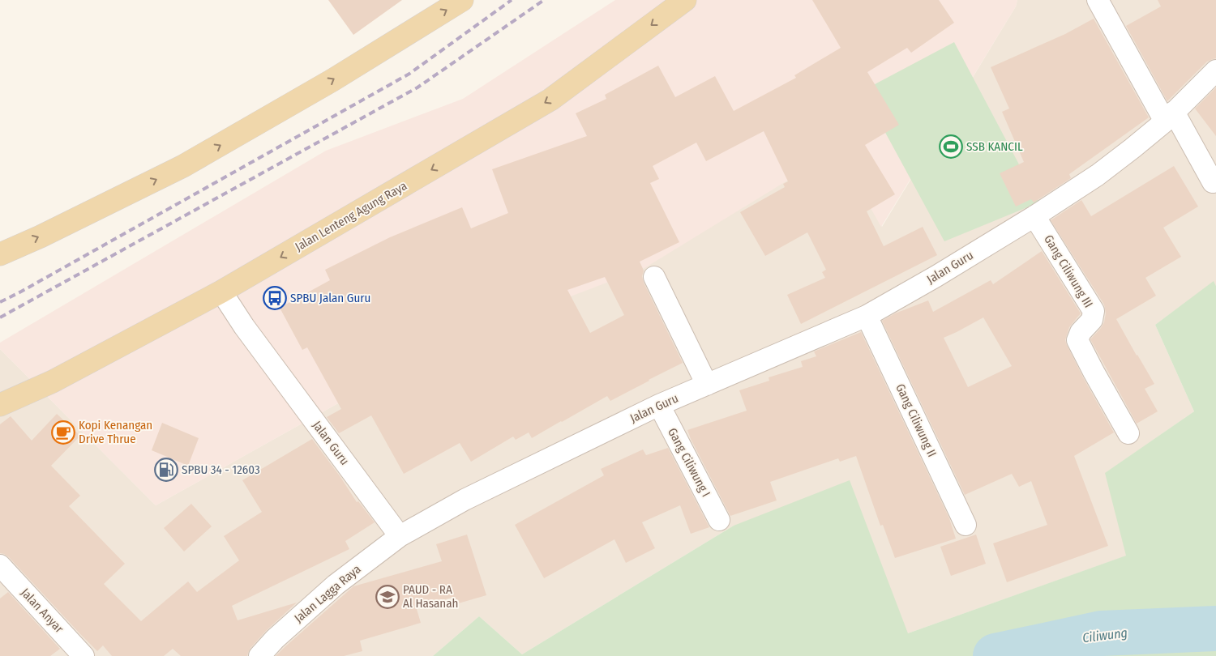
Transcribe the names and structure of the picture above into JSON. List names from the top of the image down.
{
  "streets": {
    "main road": ["Jalan Lenteng Agung Raya"],
    "street": [
      "Jalan Guru",
      "Gang Ciliwung III",
      "Gang Ciliwung II",
      "Gang Ciliwung I",
      "Jalan Lagga Raya",
      "Jalan Anyar"
    ]
  },
  "crossings": [
    ["Jalan Lenteng Agung Raya", "Jalan Guru"],
    ["Jalan Guru", "Gang Ciliwung III"],
    ["Jalan Guru", "Gang Ciliwung II"],
    ["Jalan Guru", "Gang Ciliwung I"],
    ["Jalan Guru", "Jalan Lagga Raya"]
  ],
  "water": ["Ciliwung"],
  "places": {
    "sports": ["SSB KANCIL"],
    "bus stop": ["SPBU Jalan Guru"],
    "cafe": ["Kopi Kenangan Drive Thrue"],
    "fuel station": ["SPBU 34 - 12603"],
    "school or university": ["PAUD - RA Al Hasanah"]
  }
}
